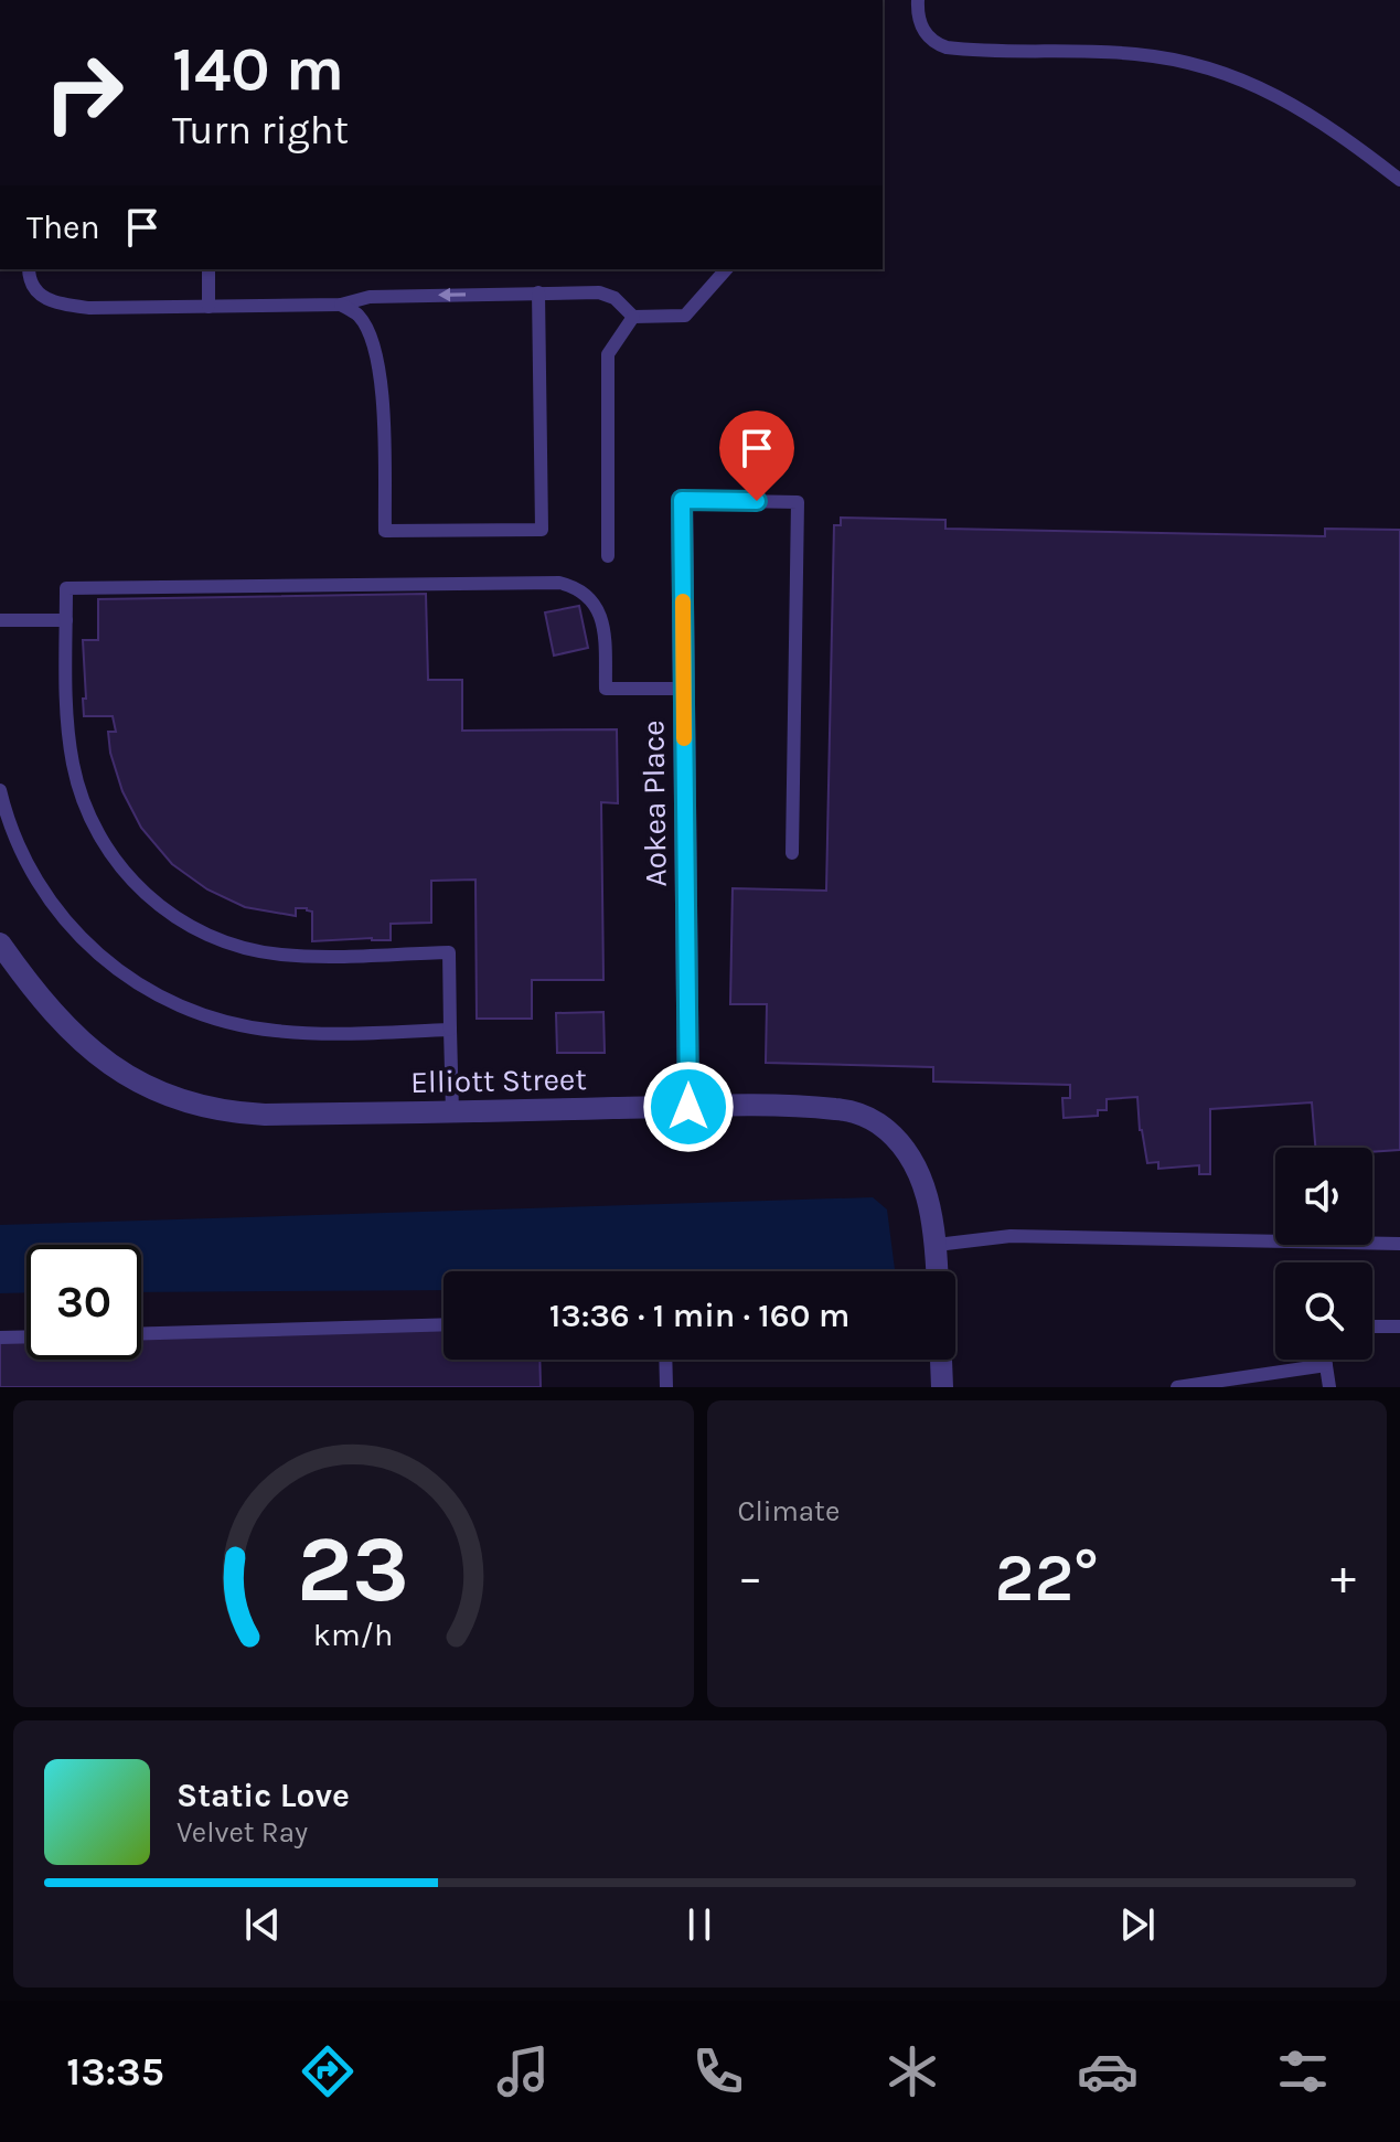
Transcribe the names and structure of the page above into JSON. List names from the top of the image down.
{
  "streets": {
    "street": ["Aokea Place", "Elliott Street"]
  },
  "crossings": [
    ["Aokea Place", "Elliott Street"]
  ],
  "page": {
    "turn": ["140 m", "Turn right"],
    "then": "Then",
    "limit": "30",
    "trip": "13:36 · 1 min · 160 m",
    "tile": "Climate",
    "heat": ["−", "22°", "+"],
    "song": ["Static Love", "Velvet Ray"],
    "tabs": "13:35",
    "gauge": ["23", "km/h"]
  }
}
